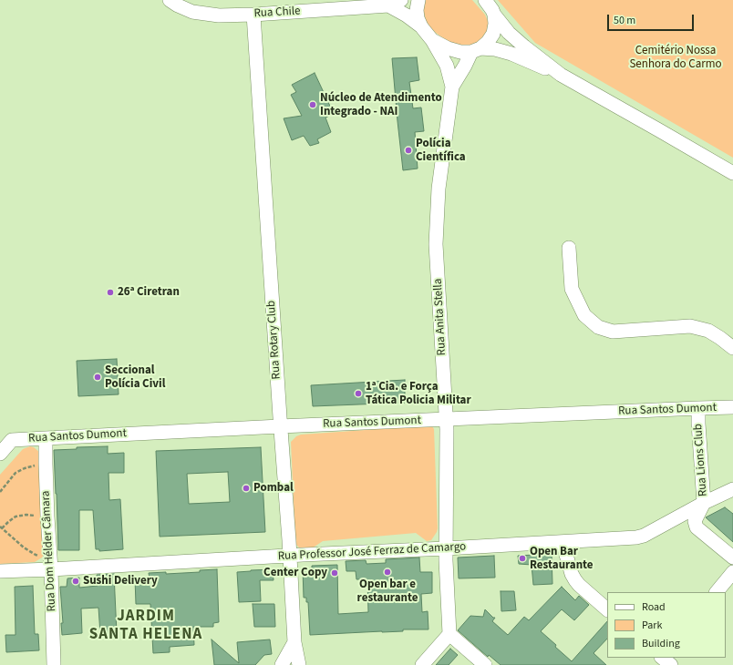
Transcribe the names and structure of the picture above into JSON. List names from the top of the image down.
{
  "streets": {
    "street": [
      "Rua Chile",
      "Rua Anita Stella",
      "Rua Rotary Club",
      "Rua Santos Dumont",
      "Rua Lions Club",
      "Rua Dom Hélder Câmara",
      "Rua Professor José Ferraz de Camargo"
    ]
  },
  "crossings": [
    ["Rua Chile", "Rua Rotary Club"],
    ["Rua Anita Stella", "Rua Santos Dumont"],
    ["Rua Anita Stella", "Rua Professor José Ferraz de Camargo"],
    ["Rua Rotary Club", "Rua Santos Dumont"],
    ["Rua Rotary Club", "Rua Professor José Ferraz de Camargo"],
    ["Rua Santos Dumont", "Rua Lions Club"],
    ["Rua Santos Dumont", "Rua Dom Hélder Câmara"],
    ["Rua Lions Club", "Rua Professor José Ferraz de Camargo"],
    ["Rua Dom Hélder Câmara", "Rua Professor José Ferraz de Camargo"]
  ],
  "districts": ["JARDIM SANTA HELENA"],
  "parks": ["Cemitério Nossa Senhora do Carmo"],
  "places": [
    "Núcleo de Atendimento Integrado - NAI",
    "Polícia Científica",
    "26ª Ciretran",
    "Seccional Polícia Civil",
    "1ª Cia. e Força Tática Policia Militar",
    "Pombal",
    "Open Bar Restaurante",
    "Open bar e restaurante",
    "Center Copy",
    "Sushi Delivery"
  ],
  "legend": ["Road", "Park", "Building"],
  "scale_bar": "50 m"
}
